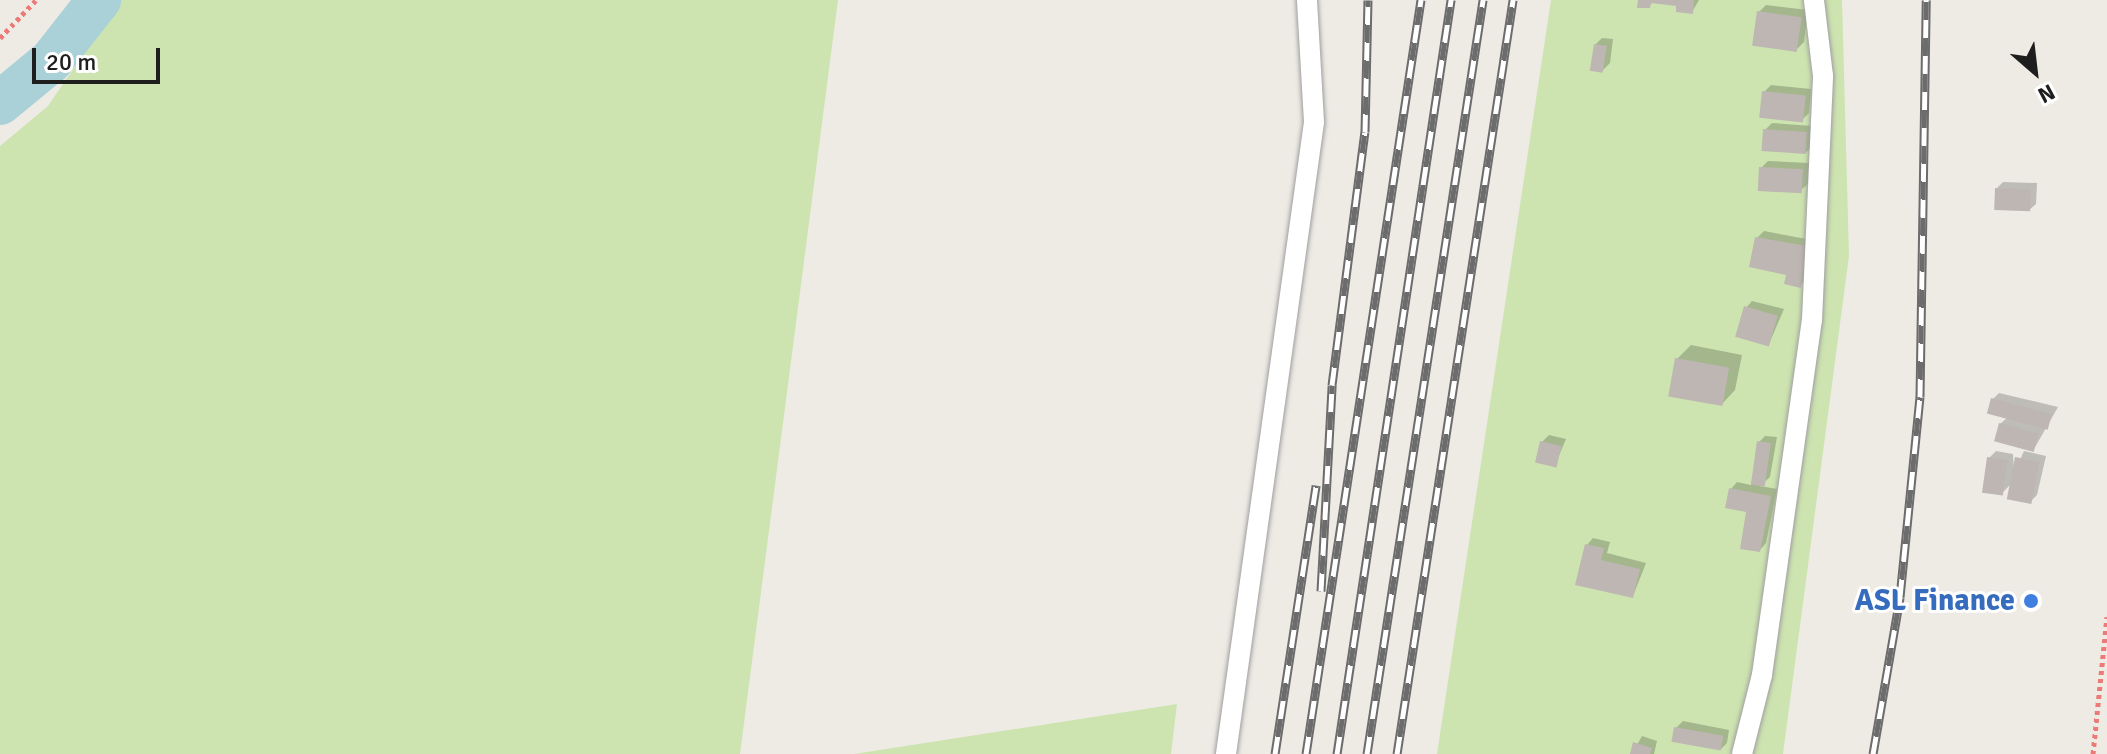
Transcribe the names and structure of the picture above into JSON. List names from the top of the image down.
{
  "places": ["ASL Finance"],
  "scale_bar": "20 m",
  "north": "bottom right"
}
